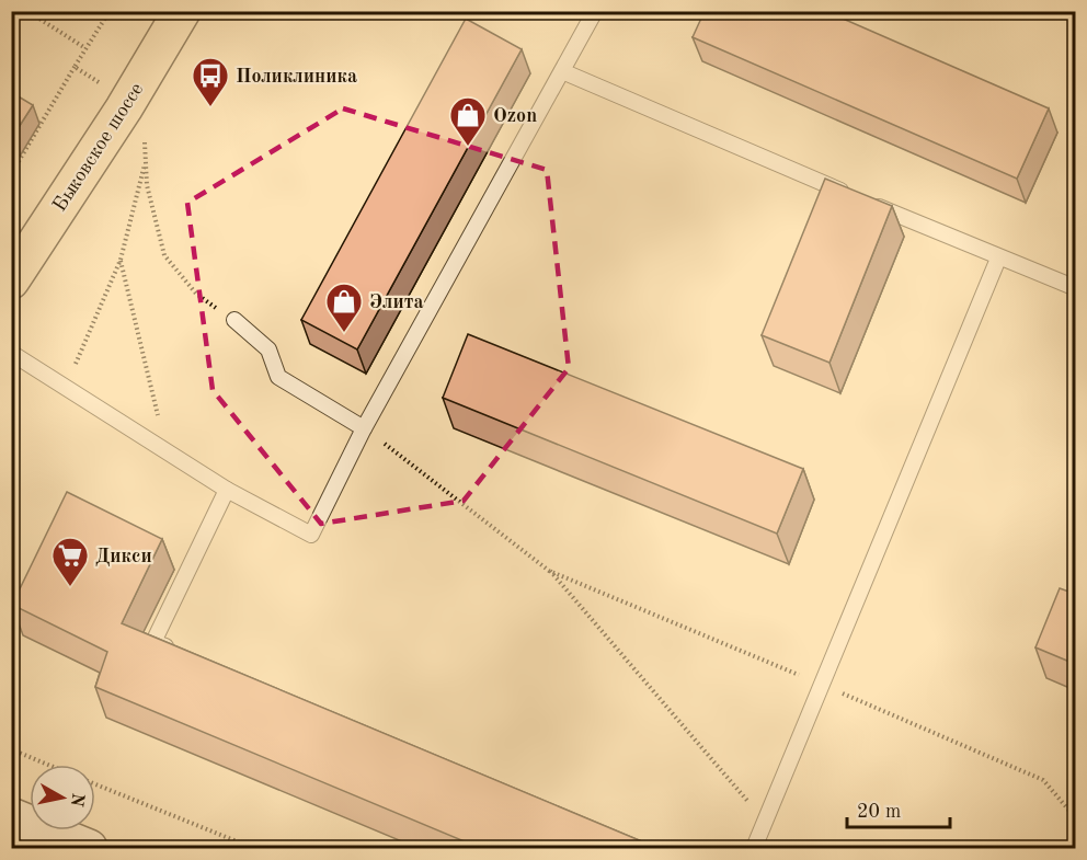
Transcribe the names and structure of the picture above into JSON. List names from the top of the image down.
{
  "streets": {
    "main road": ["Быковское шоссе"]
  },
  "places": {
    "bus stop": ["Поликлиника"],
    "shop": ["Ozon", "Элита"],
    "supermarket": ["Дикси"]
  },
  "scale_bar": "20 m",
  "north": "right"
}
